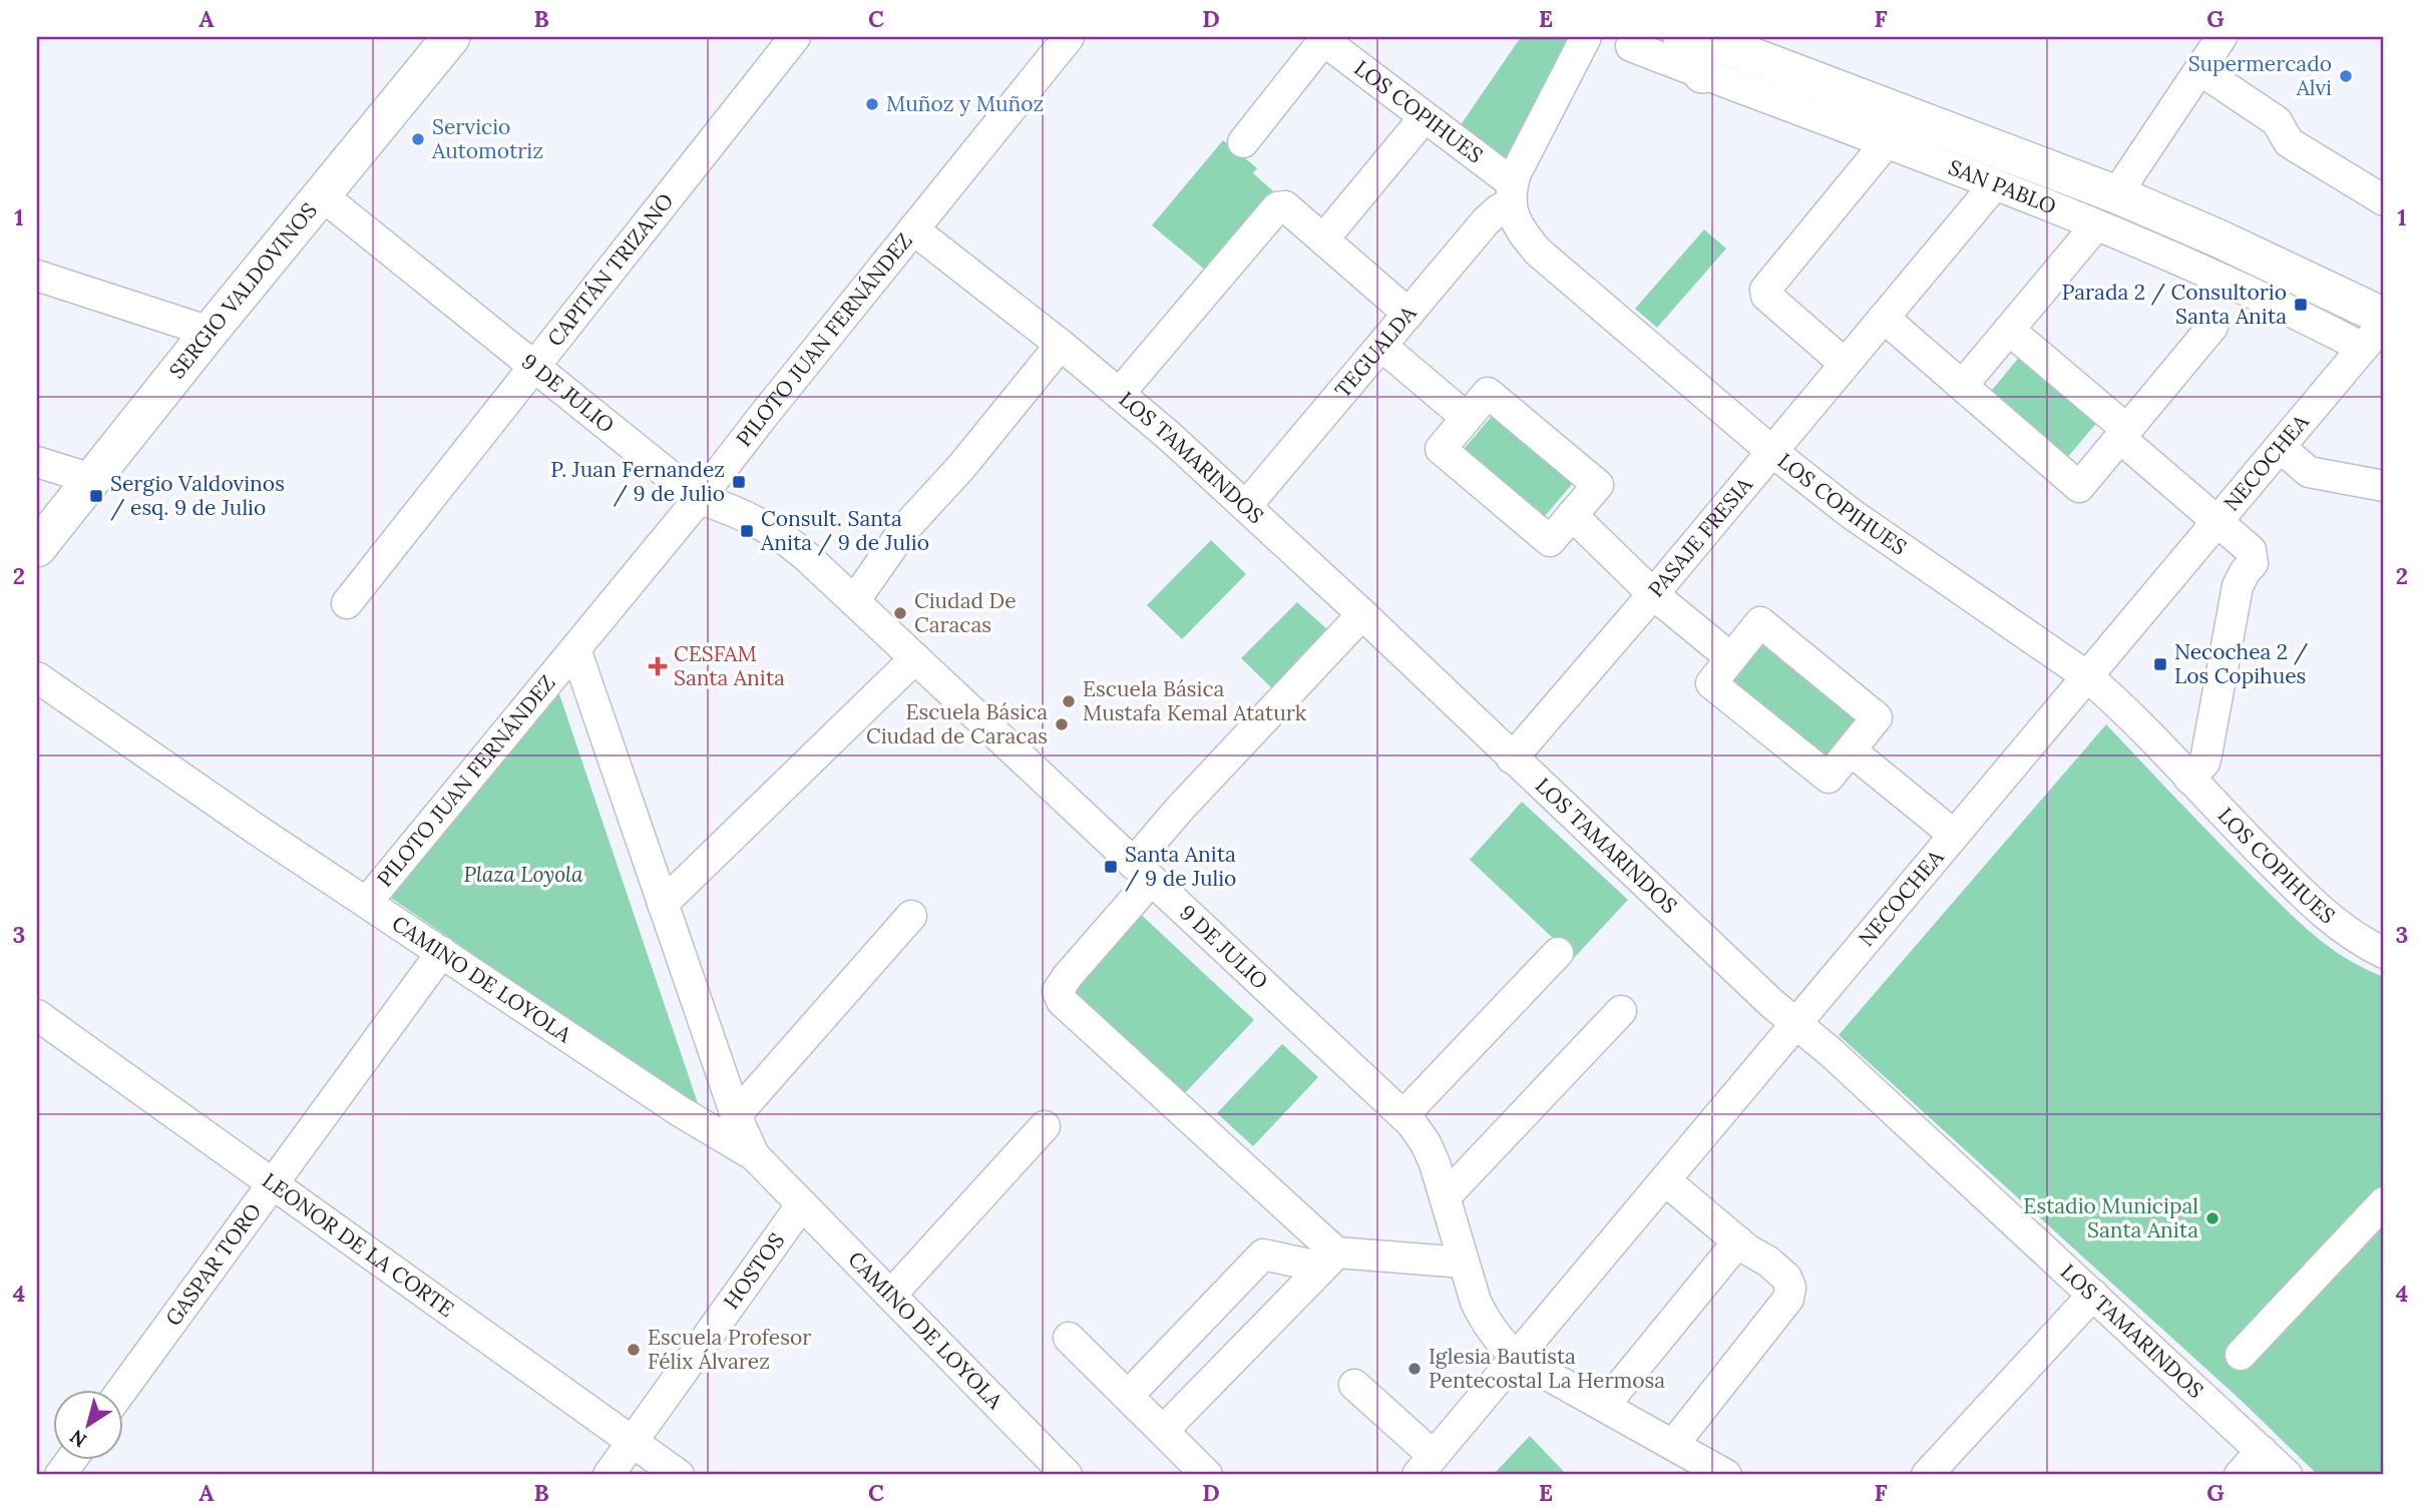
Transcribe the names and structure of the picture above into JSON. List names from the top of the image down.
{
  "streets": {
    "main road": ["SAN PABLO", "SERGIO VALDOVINOS"],
    "street": [
      "LOS COPIHUES",
      "CAPITÁN TRIZANO",
      "PILOTO JUAN FERNÁNDEZ",
      "TEGUALDA",
      "9 DE JULIO",
      "LOS TAMARINDOS",
      "NECOCHEA",
      "PASAJE FRESIA",
      "CAMINO DE LOYOLA",
      "LEONOR DE LA CORTE",
      "GASPAR TORO",
      "HOSTOS"
    ]
  },
  "crossings": [
    ["LOS COPIHUES", "TEGUALDA"],
    ["LOS COPIHUES", "NECOCHEA"],
    ["LOS COPIHUES", "PASAJE FRESIA"],
    ["SAN PABLO", "NECOCHEA"],
    ["SAN PABLO", "PASAJE FRESIA"],
    ["CAPITÁN TRIZANO", "9 DE JULIO"],
    ["SERGIO VALDOVINOS", "9 DE JULIO"],
    ["PILOTO JUAN FERNÁNDEZ", "9 DE JULIO"],
    ["PILOTO JUAN FERNÁNDEZ", "LOS TAMARINDOS"],
    ["PILOTO JUAN FERNÁNDEZ", "CAMINO DE LOYOLA"],
    ["TEGUALDA", "LOS TAMARINDOS"],
    ["9 DE JULIO", "NECOCHEA"],
    ["LOS TAMARINDOS", "NECOCHEA"],
    ["LOS TAMARINDOS", "PASAJE FRESIA"],
    ["CAMINO DE LOYOLA", "GASPAR TORO"],
    ["CAMINO DE LOYOLA", "HOSTOS"],
    ["LEONOR DE LA CORTE", "GASPAR TORO"],
    ["LEONOR DE LA CORTE", "HOSTOS"]
  ],
  "parks": ["Plaza Loyola"],
  "places": {
    "other": [
      "Supermercado Alvi",
      "Muñoz y Muñoz",
      "Servicio Automotriz",
      "Ciudad De Caracas",
      "Escuela Básica Mustafa Kemal Ataturk",
      "Escuela Básica Ciudad de Caracas",
      "Estadio Municipal Santa Anita",
      "Escuela Profesor Félix Álvarez",
      "Iglesia Bautista Pentecostal La Hermosa"
    ],
    "transit": [
      "Parada 2 / Consultorio Santa Anita",
      "P. Juan Fernandez / 9 de Julio",
      "Sergio Valdovinos / esq. 9 de Julio",
      "Consult. Santa Anita / 9 de Julio",
      "Necochea 2 / Los Copihues",
      "Santa Anita / 9 de Julio"
    ],
    "health": ["CESFAM Santa Anita"]
  },
  "north": "bottom left",
  "grid": {
    "columns": [
      "A",
      "B",
      "C",
      "D",
      "E",
      "F",
      "G"
    ],
    "rows": [
      "1",
      "2",
      "3",
      "4"
    ]
  }
}
